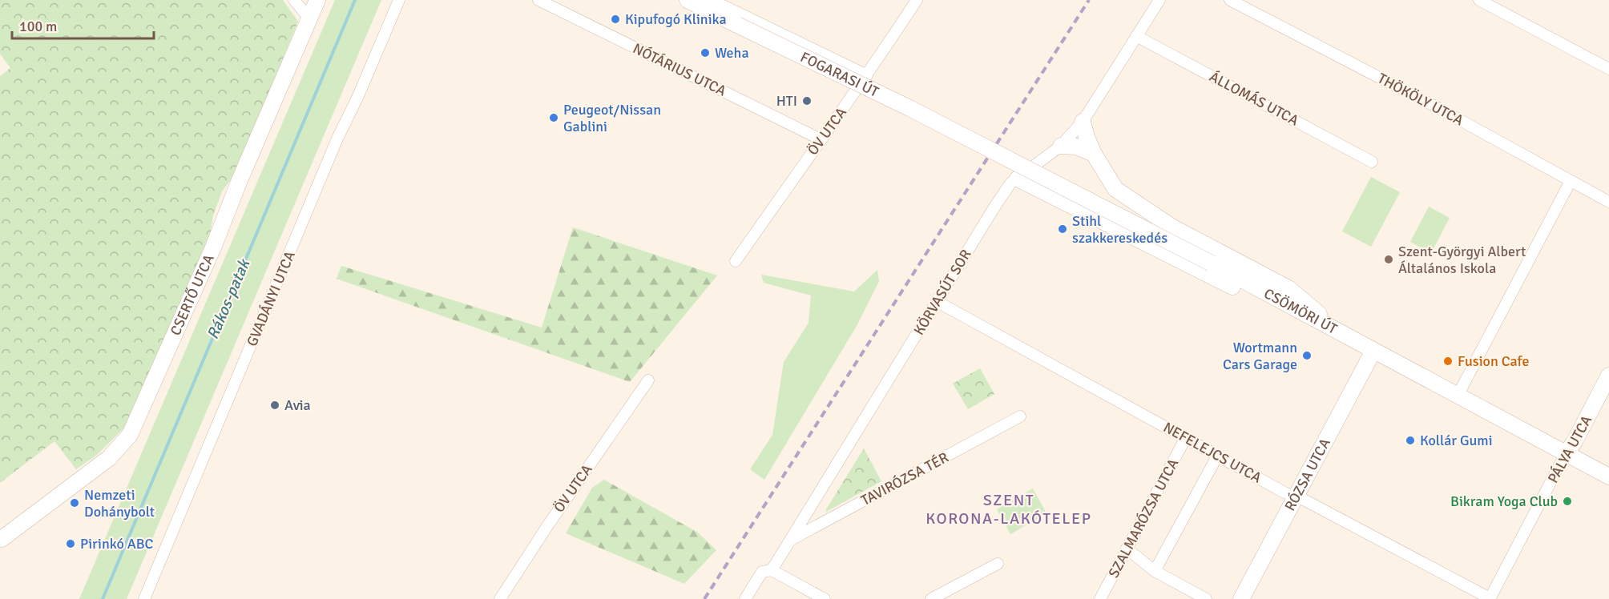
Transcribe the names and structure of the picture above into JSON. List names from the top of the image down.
{
  "streets": {
    "main road": [
      "FOGARASI ÚT",
      "CSERTŐ UTCA",
      "CSÖMÖRI ÚT",
      "PÁLYA UTCA",
      "RÓZSA UTCA"
    ],
    "street": [
      "NÓTÁRIUS UTCA",
      "ÁLLOMÁS UTCA",
      "THÖKÖLY UTCA",
      "ÖV UTCA",
      "KÖRVASÚT SOR",
      "GVADÁNYI UTCA",
      "NEFELEJCS UTCA",
      "TAVIRÓZSA TÉR",
      "SZALMARÓZSA UTCA"
    ]
  },
  "crossings": [
    ["NÓTÁRIUS UTCA", "ÖV UTCA"],
    ["FOGARASI ÚT", "ÖV UTCA"],
    ["FOGARASI ÚT", "CSÖMÖRI ÚT"],
    ["ÁLLOMÁS UTCA", "KÖRVASÚT SOR"],
    ["KÖRVASÚT SOR", "NEFELEJCS UTCA"],
    ["KÖRVASÚT SOR", "TAVIRÓZSA TÉR"],
    ["CSÖMÖRI ÚT", "PÁLYA UTCA"],
    ["CSÖMÖRI ÚT", "RÓZSA UTCA"],
    ["PÁLYA UTCA", "NEFELEJCS UTCA"],
    ["NEFELEJCS UTCA", "RÓZSA UTCA"],
    ["NEFELEJCS UTCA", "SZALMARÓZSA UTCA"]
  ],
  "districts": ["SZENT KORONA-LAKÓTELEP"],
  "water": ["Rákos-patak"],
  "places": [
    "Kipufogó Klinika",
    "Weha",
    "HTI",
    "Peugeot/Nissan Gablini",
    "Stihl szakkereskedés",
    "Szent-Györgyi Albert Általános Iskola",
    "Wortmann Cars Garage",
    "Fusion Cafe",
    "Avia",
    "Kollár Gumi",
    "Bikram Yoga Club",
    "Nemzeti Dohánybolt",
    "Pirinkó ABC"
  ],
  "scale_bar": "100 m"
}
